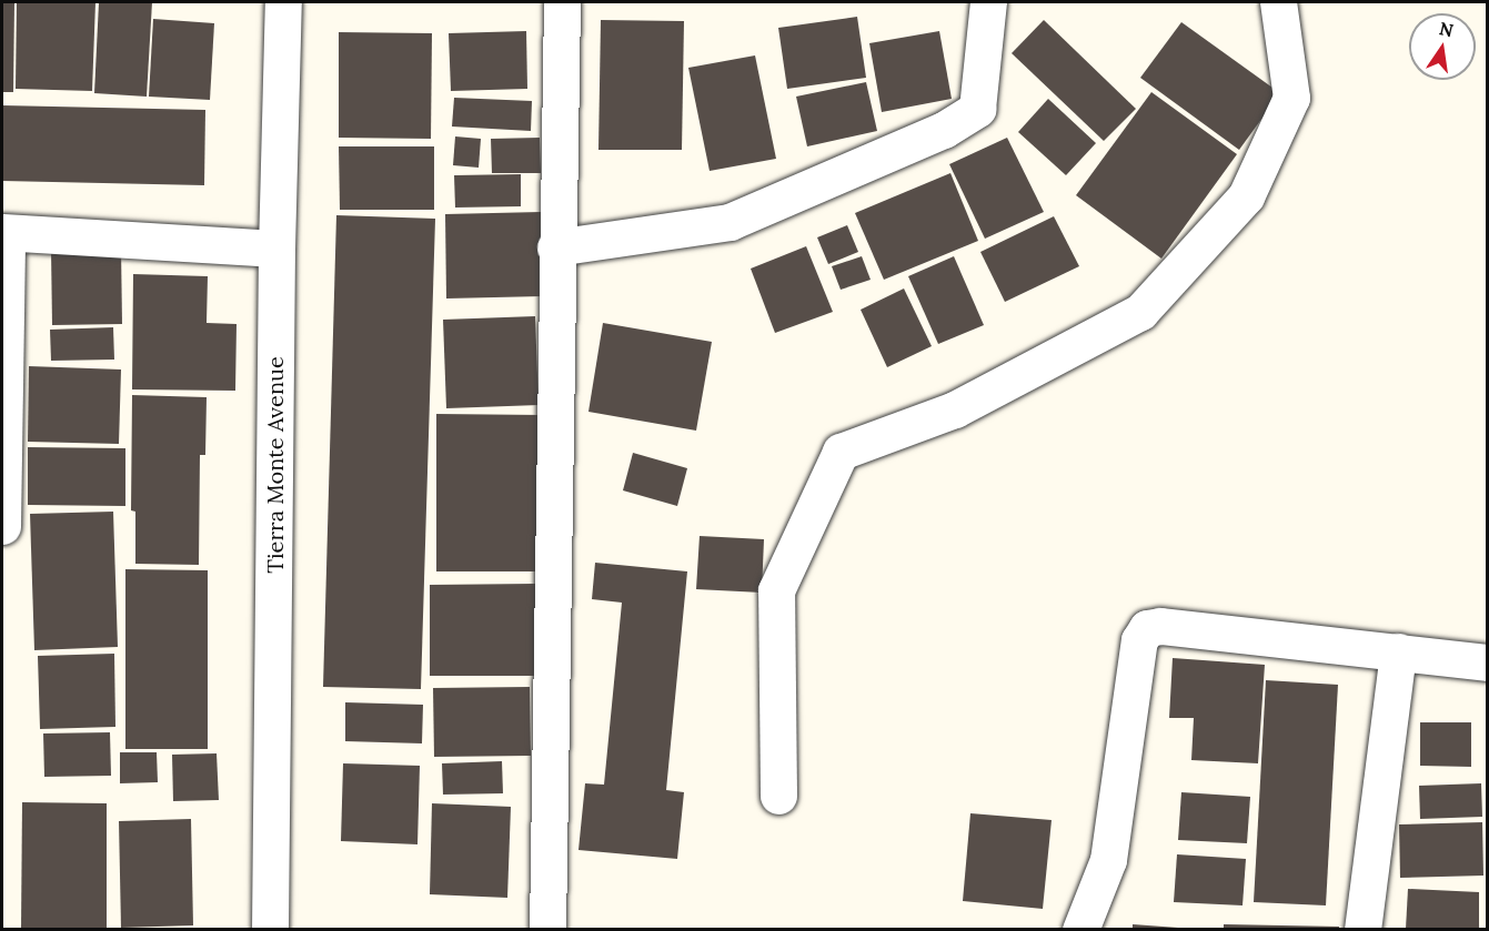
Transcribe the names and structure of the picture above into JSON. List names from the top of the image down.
{
  "streets": {
    "street": ["Tierra Monte Avenue"]
  },
  "north": "top"
}
